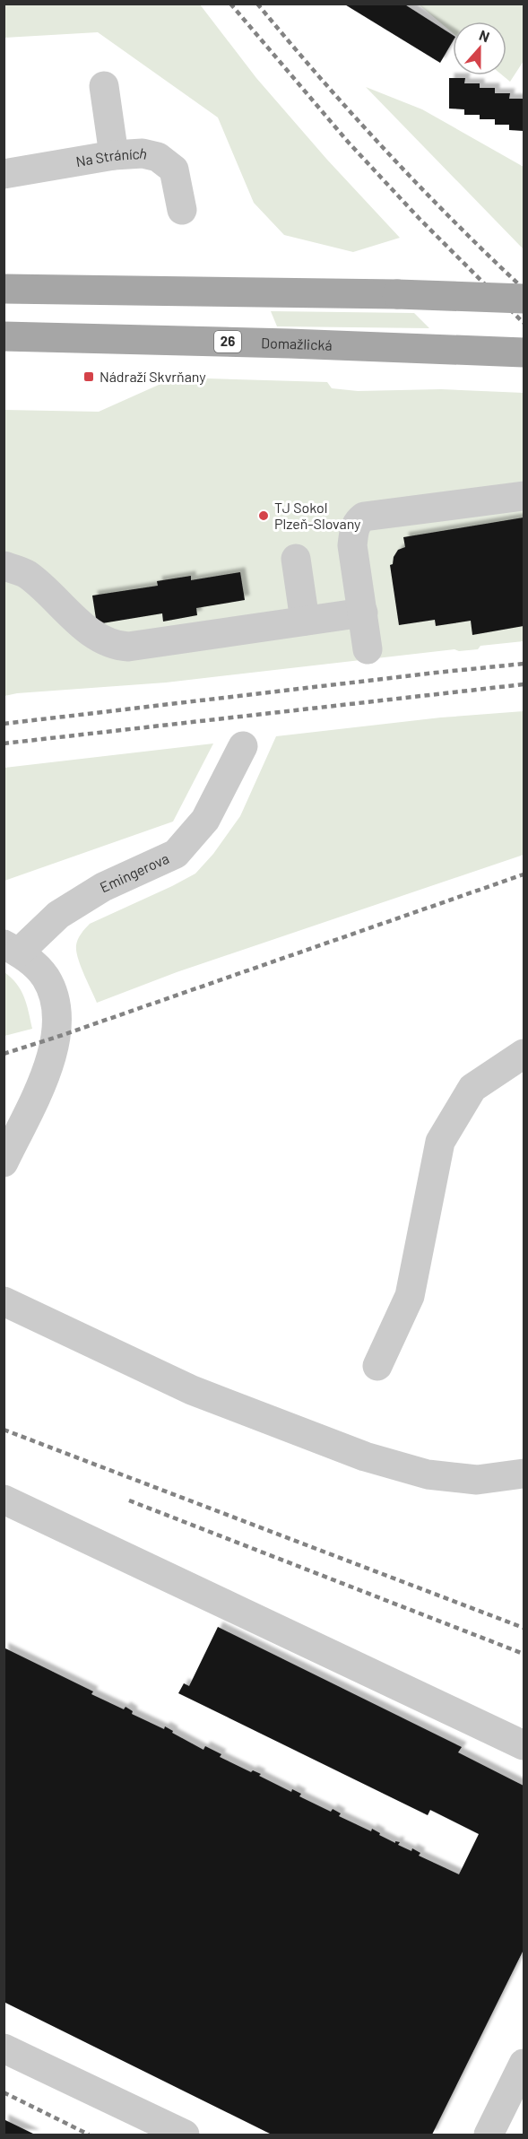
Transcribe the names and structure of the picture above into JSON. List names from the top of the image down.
{
  "streets": {
    "main road": ["26", "Domažlická"],
    "street": ["Na Stráních", "Emingerova"]
  },
  "places": {
    "transit": ["Nádraží Skvrňany"],
    "other": ["TJ Sokol Plzeň-Slovany"]
  },
  "north": "top"
}
